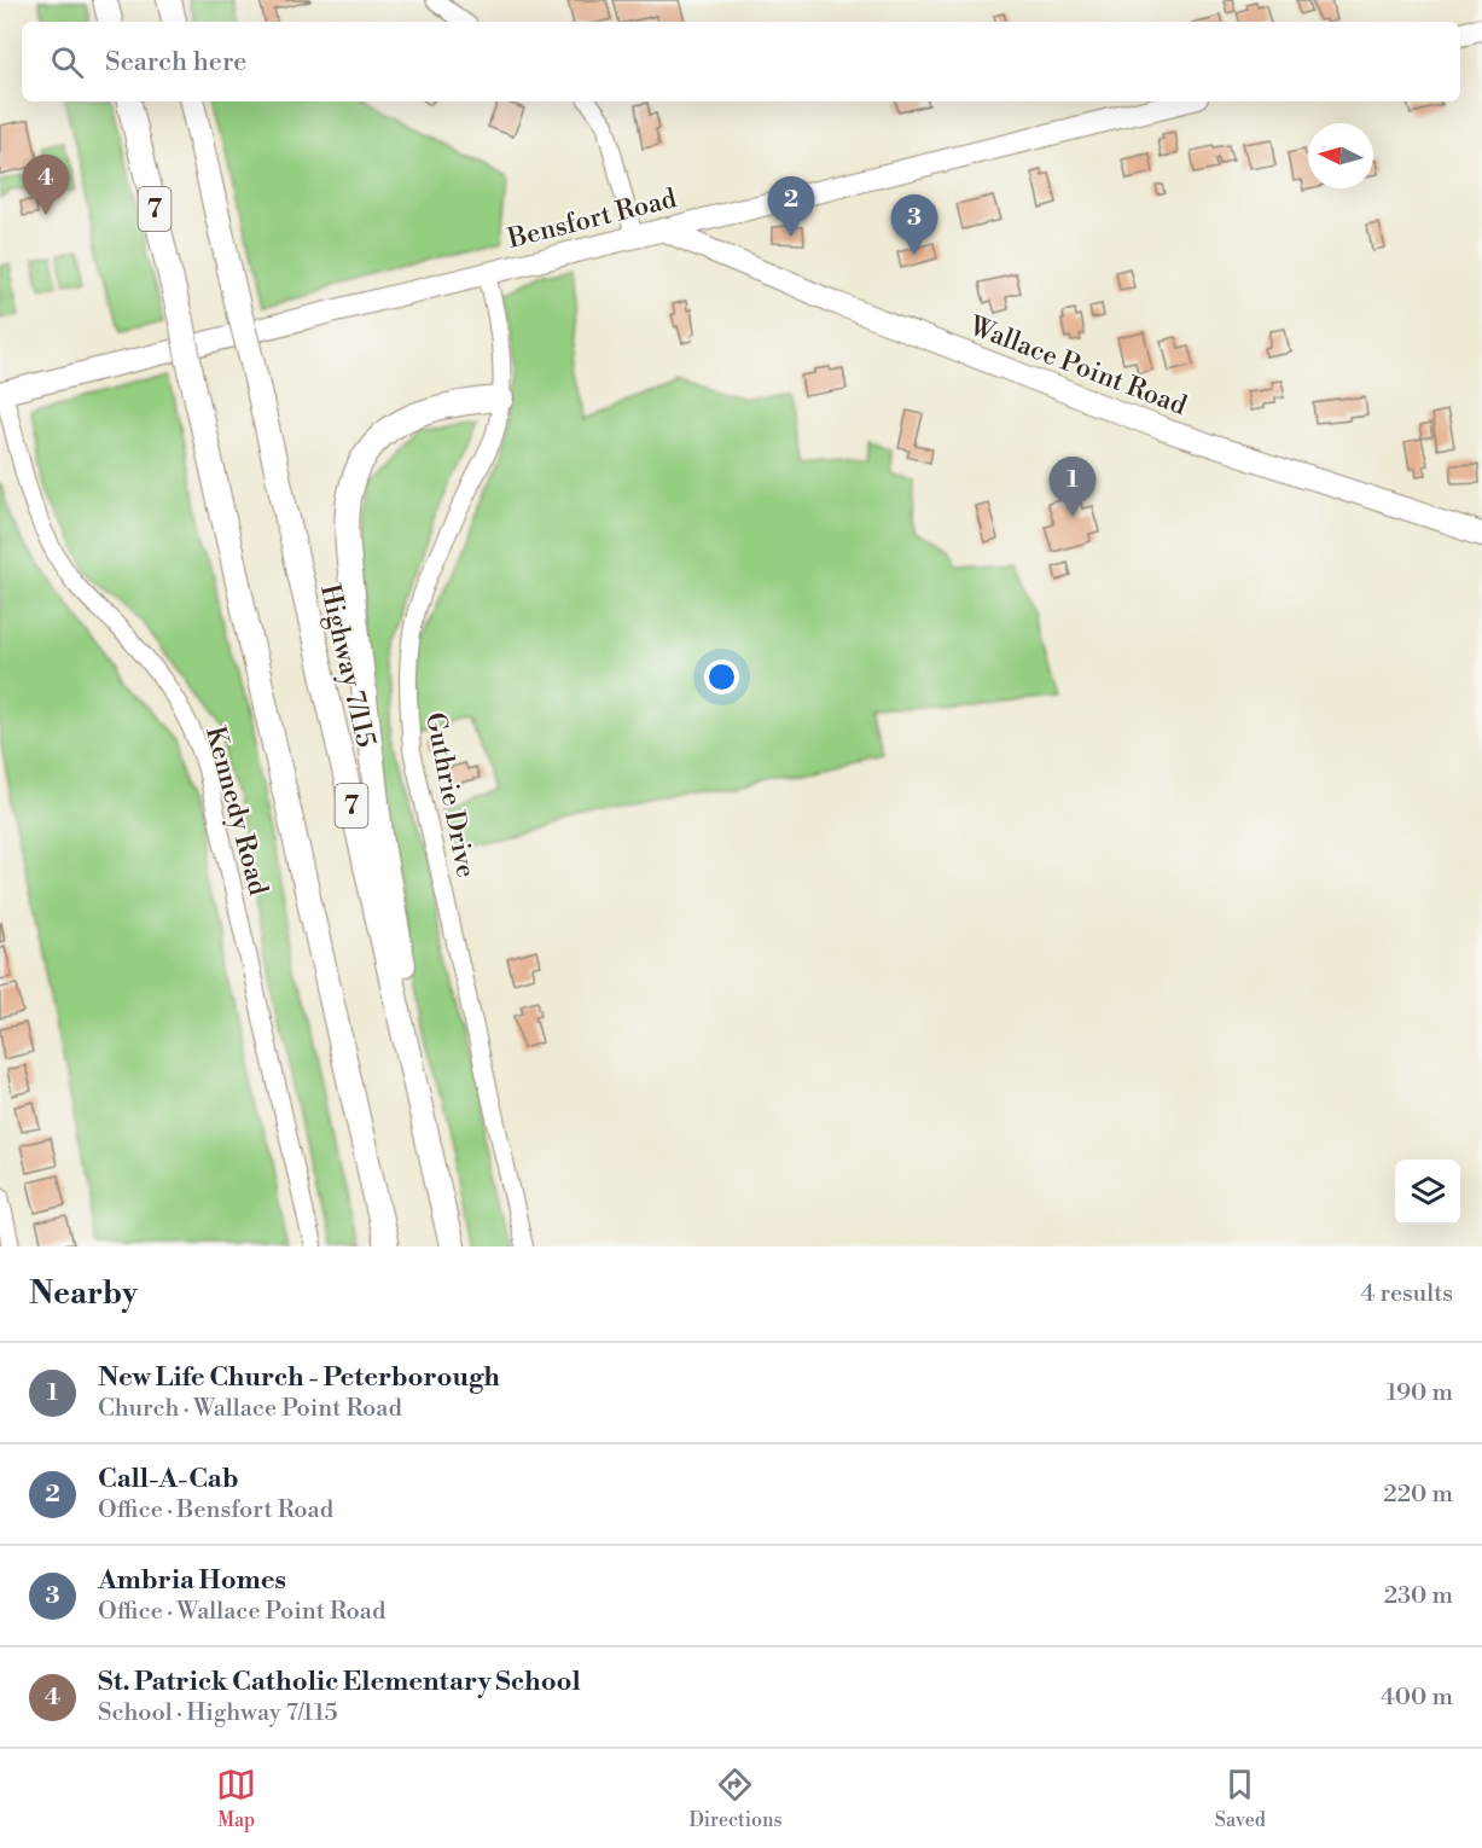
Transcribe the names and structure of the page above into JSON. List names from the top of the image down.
{
  "streets": {
    "highway": ["7", "Highway 7/115"],
    "main road": ["Bensfort Road", "Wallace Point Road"],
    "street": ["Guthrie Drive", "Kennedy Road"]
  },
  "crossings": [
    ["Bensfort Road", "Wallace Point Road"],
    ["Bensfort Road", "Guthrie Drive"],
    ["Bensfort Road", "Kennedy Road"]
  ],
  "north": "left",
  "page": {
    "search": "Search here",
    "pins": [
      "4",
      "2",
      "3",
      "1"
    ],
    "heading": ["Nearby", "4 results"],
    "list": [
      {
        "mark": "1",
        "name": "New Life Church - Peterborough",
        "note": "Church · Wallace Point Road",
        "value": "190 m"
      },
      {
        "mark": "2",
        "name": "Call-A-Cab",
        "note": "Office · Bensfort Road",
        "value": "220 m"
      },
      {
        "mark": "3",
        "name": "Ambria Homes",
        "note": "Office · Wallace Point Road",
        "value": "230 m"
      },
      {
        "mark": "4",
        "name": "St. Patrick Catholic Elementary School",
        "note": "School · Highway 7/115",
        "value": "400 m"
      }
    ],
    "nav": ["Map", "Directions", "Saved"]
  }
}
